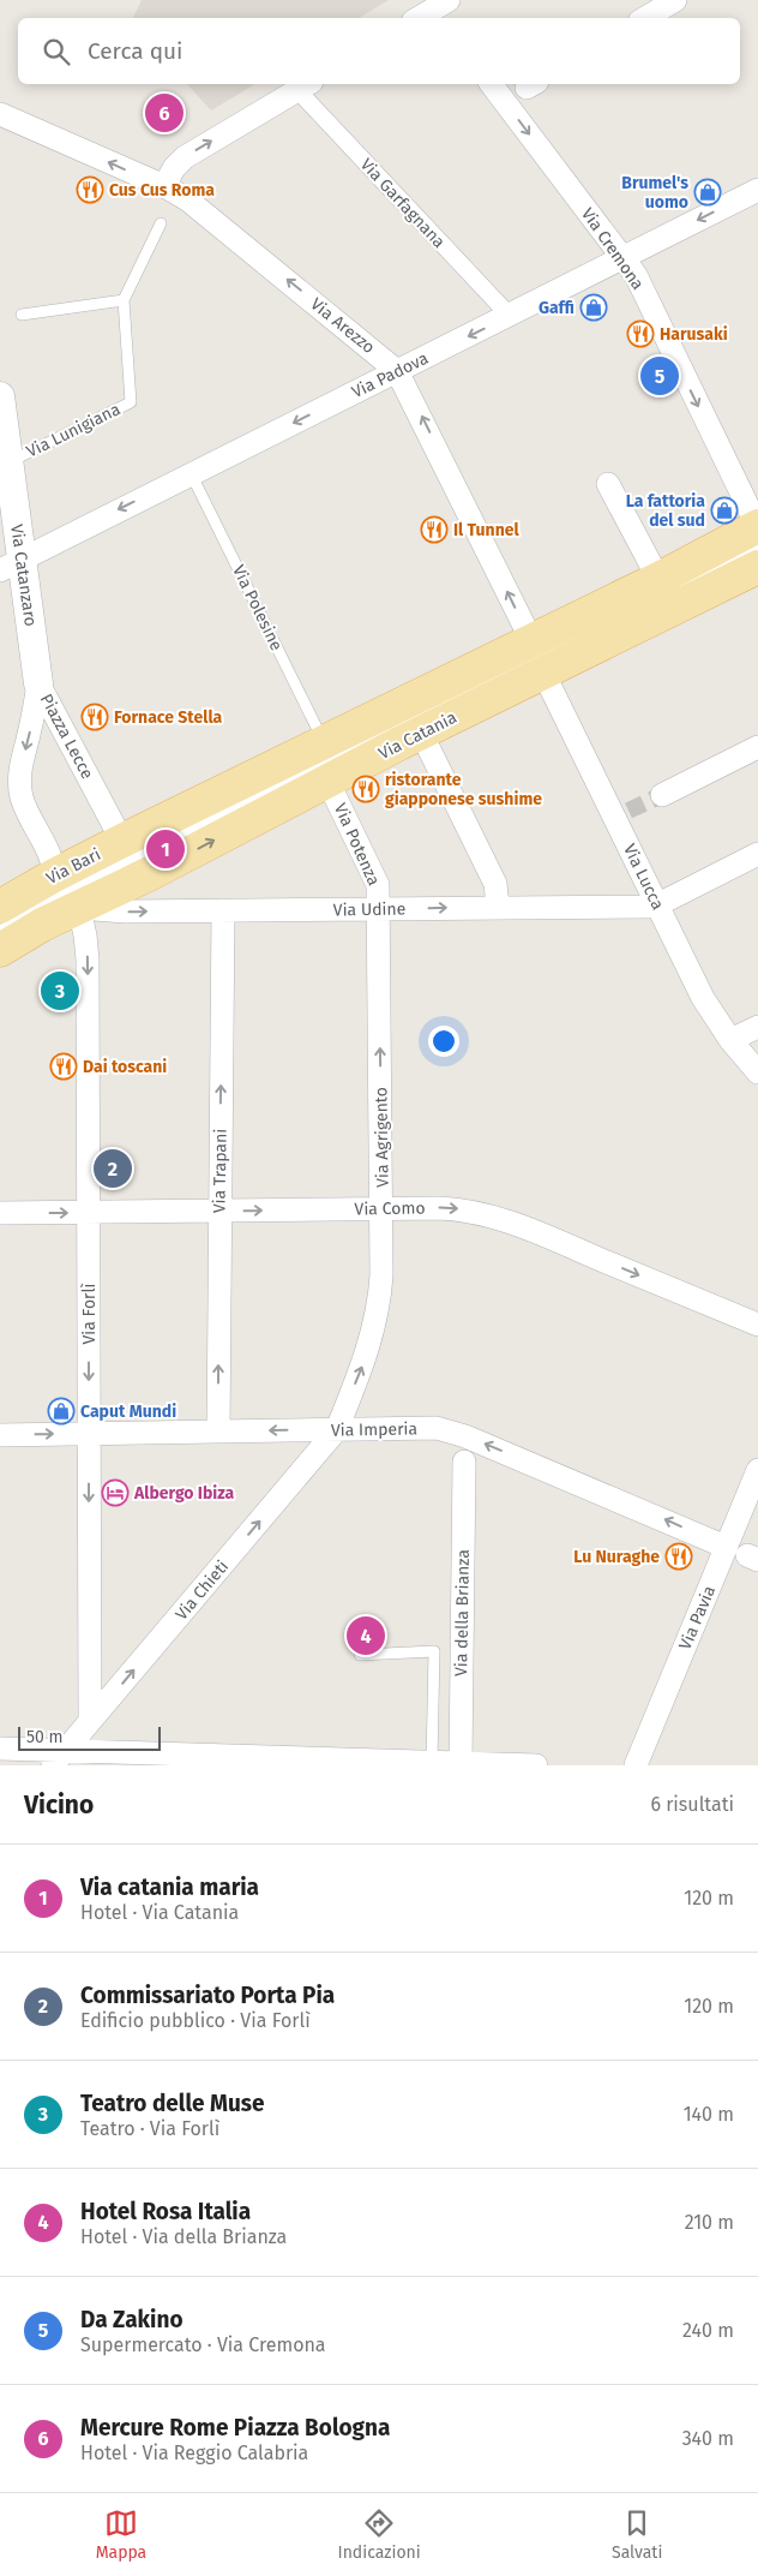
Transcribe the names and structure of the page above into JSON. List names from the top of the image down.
{
  "streets": {
    "main road": ["Via Catania", "Via Bari"],
    "street": [
      "Via Garfagnana",
      "Via Cremona",
      "Via Arezzo",
      "Via Padova",
      "Via Catanzaro",
      "Piazza Lecce",
      "Via Potenza",
      "Via Lucca",
      "Via Udine",
      "Via Agrigento",
      "Via Trapani",
      "Via Como",
      "Via Forlì",
      "Via Imperia",
      "Via Chieti",
      "Via della Brianza",
      "Via Pavia"
    ],
    "lane": ["Via Lunigiana", "Via Polesine"]
  },
  "crossings": [
    ["Via Garfagnana", "Via Padova"],
    ["Via Cremona", "Via Padova"],
    ["Via Cremona", "Via Catania"],
    ["Via Arezzo", "Via Padova"],
    ["Via Arezzo", "Via Catania"],
    ["Via Arezzo", "Via Lucca"],
    ["Via Padova", "Via Catanzaro"],
    ["Via Padova", "Via Polesine"],
    ["Via Lunigiana", "Via Catanzaro"],
    ["Via Catanzaro", "Piazza Lecce"],
    ["Via Polesine", "Via Catania"],
    ["Via Catania", "Piazza Lecce"],
    ["Via Catania", "Via Potenza"],
    ["Via Catania", "Via Bari"],
    ["Via Catania", "Via Lucca"],
    ["Via Catania", "Via Udine"],
    ["Via Catania", "Via Forlì"],
    ["Piazza Lecce", "Via Bari"],
    ["Via Potenza", "Via Udine"],
    ["Via Potenza", "Via Agrigento"],
    ["Via Bari", "Via Udine"],
    ["Via Bari", "Via Forlì"],
    ["Via Lucca", "Via Udine"],
    ["Via Udine", "Via Agrigento"],
    ["Via Udine", "Via Trapani"],
    ["Via Udine", "Via Forlì"],
    ["Via Agrigento", "Via Como"],
    ["Via Agrigento", "Via Imperia"],
    ["Via Agrigento", "Via Chieti"],
    ["Via Trapani", "Via Como"],
    ["Via Trapani", "Via Imperia"],
    ["Via Como", "Via Forlì"],
    ["Via Forlì", "Via Imperia"],
    ["Via Forlì", "Via Chieti"],
    ["Via Imperia", "Via Chieti"],
    ["Via Imperia", "Via Pavia"]
  ],
  "one_way": [
    "Via Cremona",
    "Via Arezzo",
    "Via Padova",
    "Via Udine",
    "Via Agrigento",
    "Via Trapani",
    "Via Como",
    "Via Forlì",
    "Via Chieti"
  ],
  "places": {
    "restaurant": [
      "Cus Cus Roma",
      "Harusaki",
      "Il Tunnel",
      "Fornace Stella",
      "ristorante giapponese sushime",
      "Dai toscani",
      "Lu Nuraghe"
    ],
    "shop": [
      "Brumel's uomo",
      "Gaffi",
      "La fattoria del sud",
      "Caput Mundi"
    ],
    "hotel": ["Albergo Ibiza"]
  },
  "scale_bar": "50 m",
  "page": {
    "search": "Cerca qui",
    "pins": [
      "6",
      "5",
      "1",
      "3",
      "2",
      "4"
    ],
    "scale": "50 m",
    "heading": ["Vicino", "6 risultati"],
    "list": [
      {
        "mark": "1",
        "name": "Via catania maria",
        "note": "Hotel · Via Catania",
        "value": "120 m"
      },
      {
        "mark": "2",
        "name": "Commissariato Porta Pia",
        "note": "Edificio pubblico · Via Forlì",
        "value": "120 m"
      },
      {
        "mark": "3",
        "name": "Teatro delle Muse",
        "note": "Teatro · Via Forlì",
        "value": "140 m"
      },
      {
        "mark": "4",
        "name": "Hotel Rosa Italia",
        "note": "Hotel · Via della Brianza",
        "value": "210 m"
      },
      {
        "mark": "5",
        "name": "Da Zakino",
        "note": "Supermercato · Via Cremona",
        "value": "240 m"
      },
      {
        "mark": "6",
        "name": "Mercure Rome Piazza Bologna",
        "note": "Hotel · Via Reggio Calabria",
        "value": "340 m"
      }
    ],
    "nav": ["Mappa", "Indicazioni", "Salvati"]
  }
}
